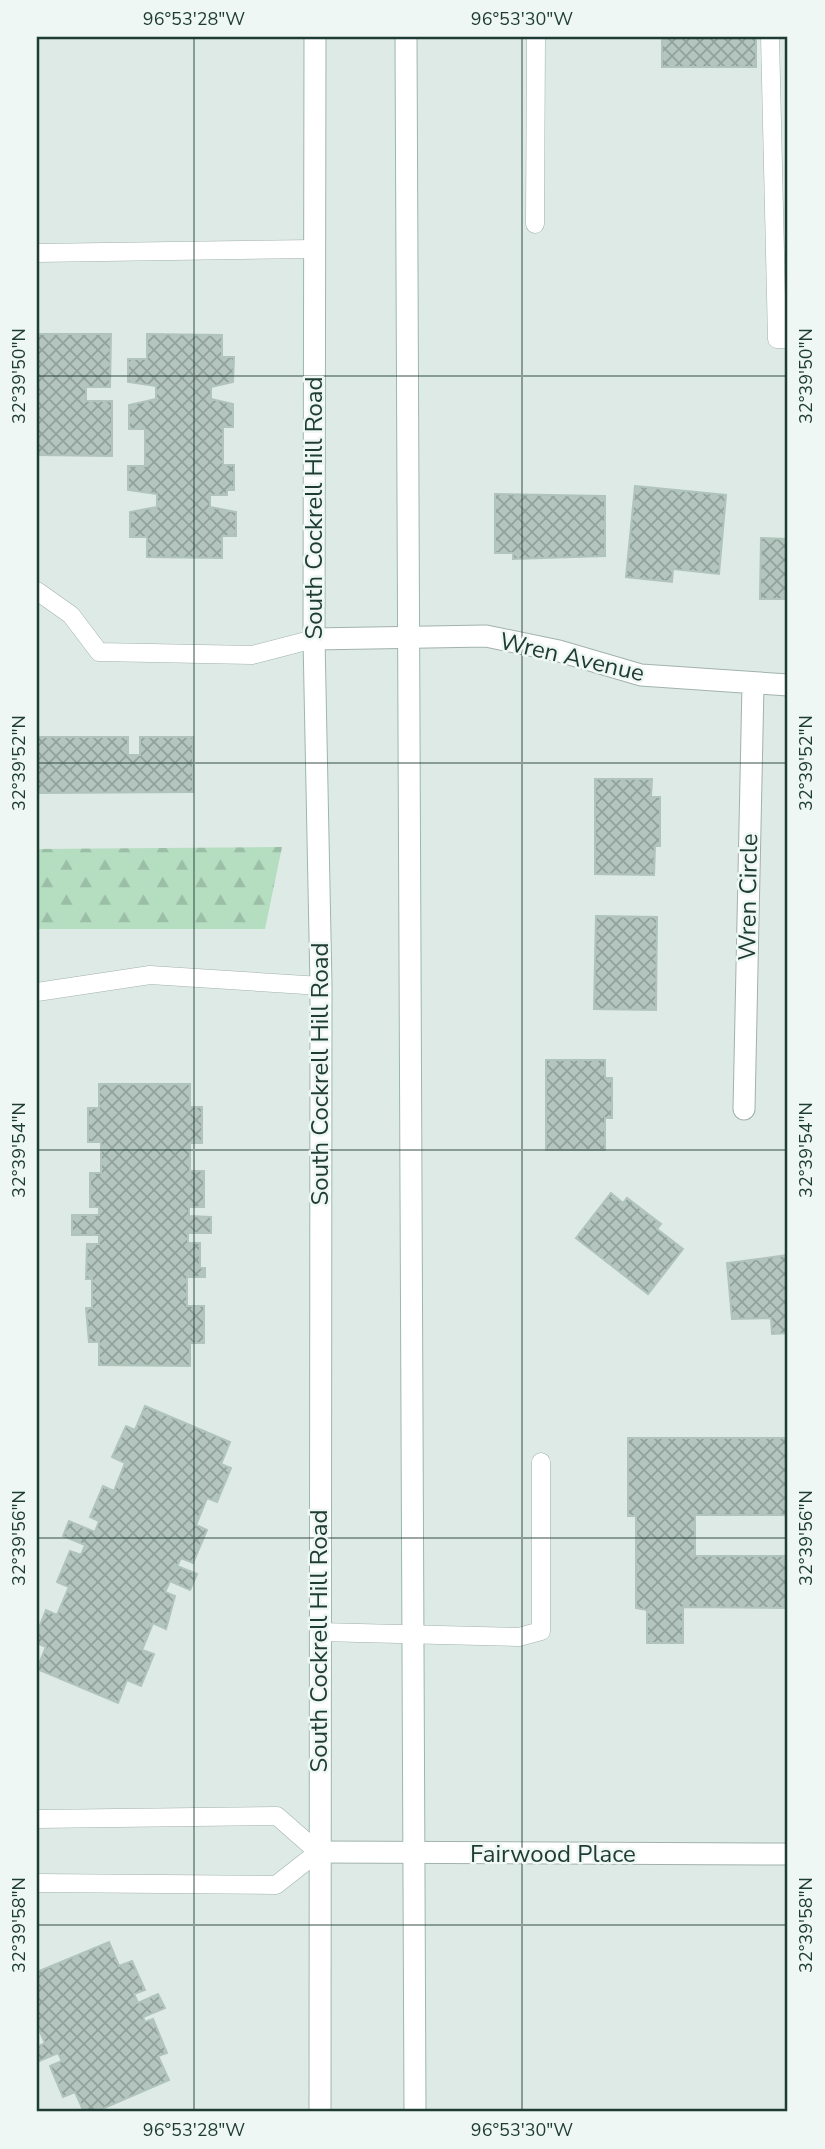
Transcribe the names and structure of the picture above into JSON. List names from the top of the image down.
{
  "streets": {
    "main road": [
      "South Cockrell Hill Road",
      "Wren Avenue",
      "Wren Circle",
      "Fairwood Place"
    ]
  },
  "crossings": [
    ["South Cockrell Hill Road", "Wren Avenue"],
    ["South Cockrell Hill Road", "Fairwood Place"],
    ["Wren Avenue", "Wren Circle"]
  ],
  "coordinates": [
    "96°53'28\"W",
    "96°53'30\"W",
    "32°39'50\"N",
    "32°39'52\"N",
    "32°39'54\"N",
    "32°39'56\"N",
    "32°39'58\"N"
  ]
}
